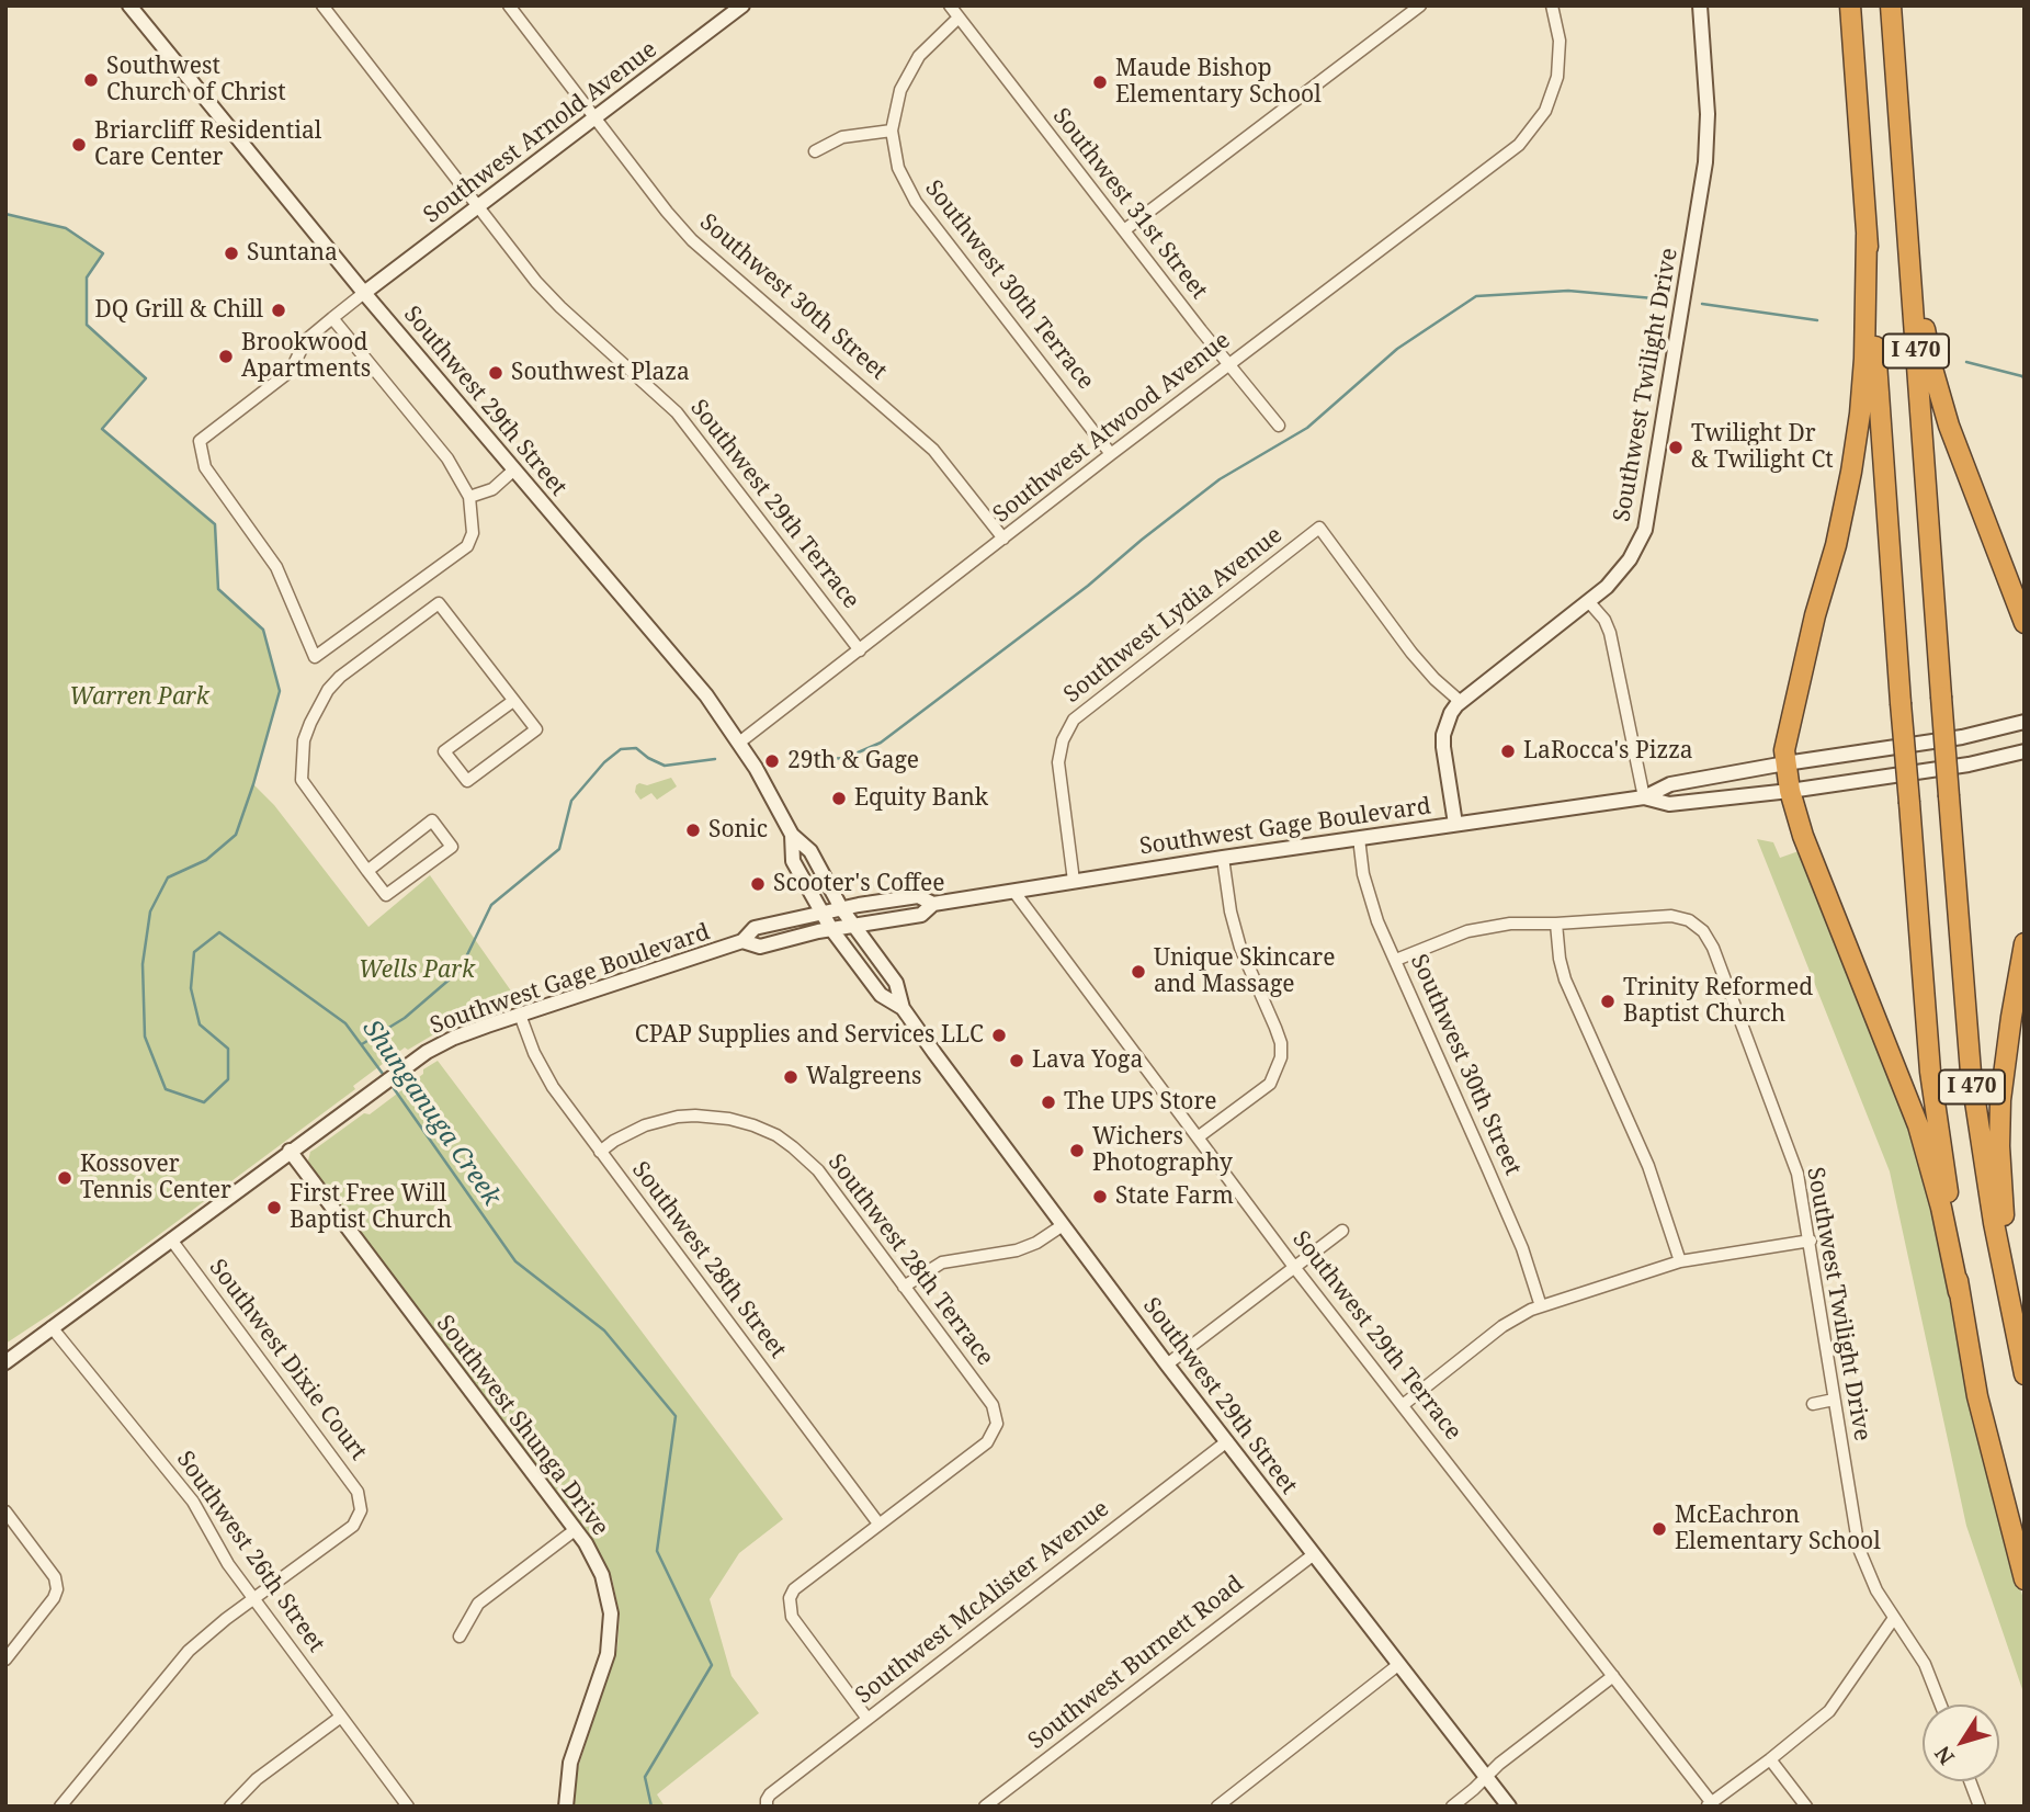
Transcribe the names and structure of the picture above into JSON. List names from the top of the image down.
{
  "streets": {
    "highway": ["I 470"],
    "main road": [
      "Southwest Arnold Avenue",
      "Southwest Twilight Drive",
      "Southwest 29th Street",
      "Southwest Gage Boulevard",
      "Southwest Shunga Drive"
    ],
    "street": [
      "Southwest 31st Street",
      "Southwest 30th Terrace",
      "Southwest 30th Street",
      "Southwest Atwood Avenue",
      "Southwest 29th Terrace",
      "Southwest Lydia Avenue",
      "Southwest 28th Street",
      "Southwest 28th Terrace",
      "Southwest Dixie Court",
      "Southwest 26th Street",
      "Southwest McAlister Avenue",
      "Southwest Burnett Road"
    ]
  },
  "crossings": [
    ["Southwest Arnold Avenue", "Southwest 30th Street"],
    ["Southwest Arnold Avenue", "Southwest 29th Street"],
    ["Southwest Arnold Avenue", "Southwest 29th Terrace"],
    ["Southwest 31st Street", "Southwest 30th Terrace"],
    ["Southwest 31st Street", "Southwest Atwood Avenue"],
    ["Southwest 30th Terrace", "Southwest Atwood Avenue"],
    ["Southwest 30th Street", "Southwest Twilight Drive"],
    ["Southwest 30th Street", "Southwest Atwood Avenue"],
    ["Southwest 30th Street", "Southwest Gage Boulevard"],
    ["Southwest Twilight Drive", "Southwest Lydia Avenue"],
    ["Southwest Twilight Drive", "Southwest Gage Boulevard"],
    ["Southwest 29th Street", "Southwest Atwood Avenue"],
    ["Southwest 29th Street", "Southwest Gage Boulevard"],
    ["Southwest 29th Street", "Southwest McAlister Avenue"],
    ["Southwest 29th Street", "Southwest Burnett Road"],
    ["Southwest Atwood Avenue", "Southwest 29th Terrace"],
    ["Southwest 29th Terrace", "Southwest Gage Boulevard"],
    ["Southwest Lydia Avenue", "Southwest Gage Boulevard"],
    ["Southwest Gage Boulevard", "Southwest 28th Street"],
    ["Southwest Gage Boulevard", "Southwest Dixie Court"],
    ["Southwest Gage Boulevard", "Southwest Shunga Drive"],
    ["Southwest Gage Boulevard", "Southwest 26th Street"],
    ["Southwest 28th Street", "Southwest 28th Terrace"],
    ["Southwest Dixie Court", "Southwest 26th Street"]
  ],
  "water": ["Shunganuga Creek"],
  "parks": ["Warren Park", "Wells Park"],
  "places": [
    "Southwest Church of Christ",
    "Maude Bishop Elementary School",
    "Briarcliff Residential Care Center",
    "Suntana",
    "DQ Grill & Chill",
    "Brookwood Apartments",
    "Southwest Plaza",
    "Twilight Dr & Twilight Ct",
    "LaRocca's Pizza",
    "29th & Gage",
    "Equity Bank",
    "Sonic",
    "Scooter's Coffee",
    "Unique Skincare and Massage",
    "Trinity Reformed Baptist Church",
    "CPAP Supplies and Services LLC",
    "Lava Yoga",
    "Walgreens",
    "The UPS Store",
    "Wichers Photography",
    "Kossover Tennis Center",
    "State Farm",
    "First Free Will Baptist Church",
    "McEachron Elementary School"
  ],
  "north": "bottom left"
}
